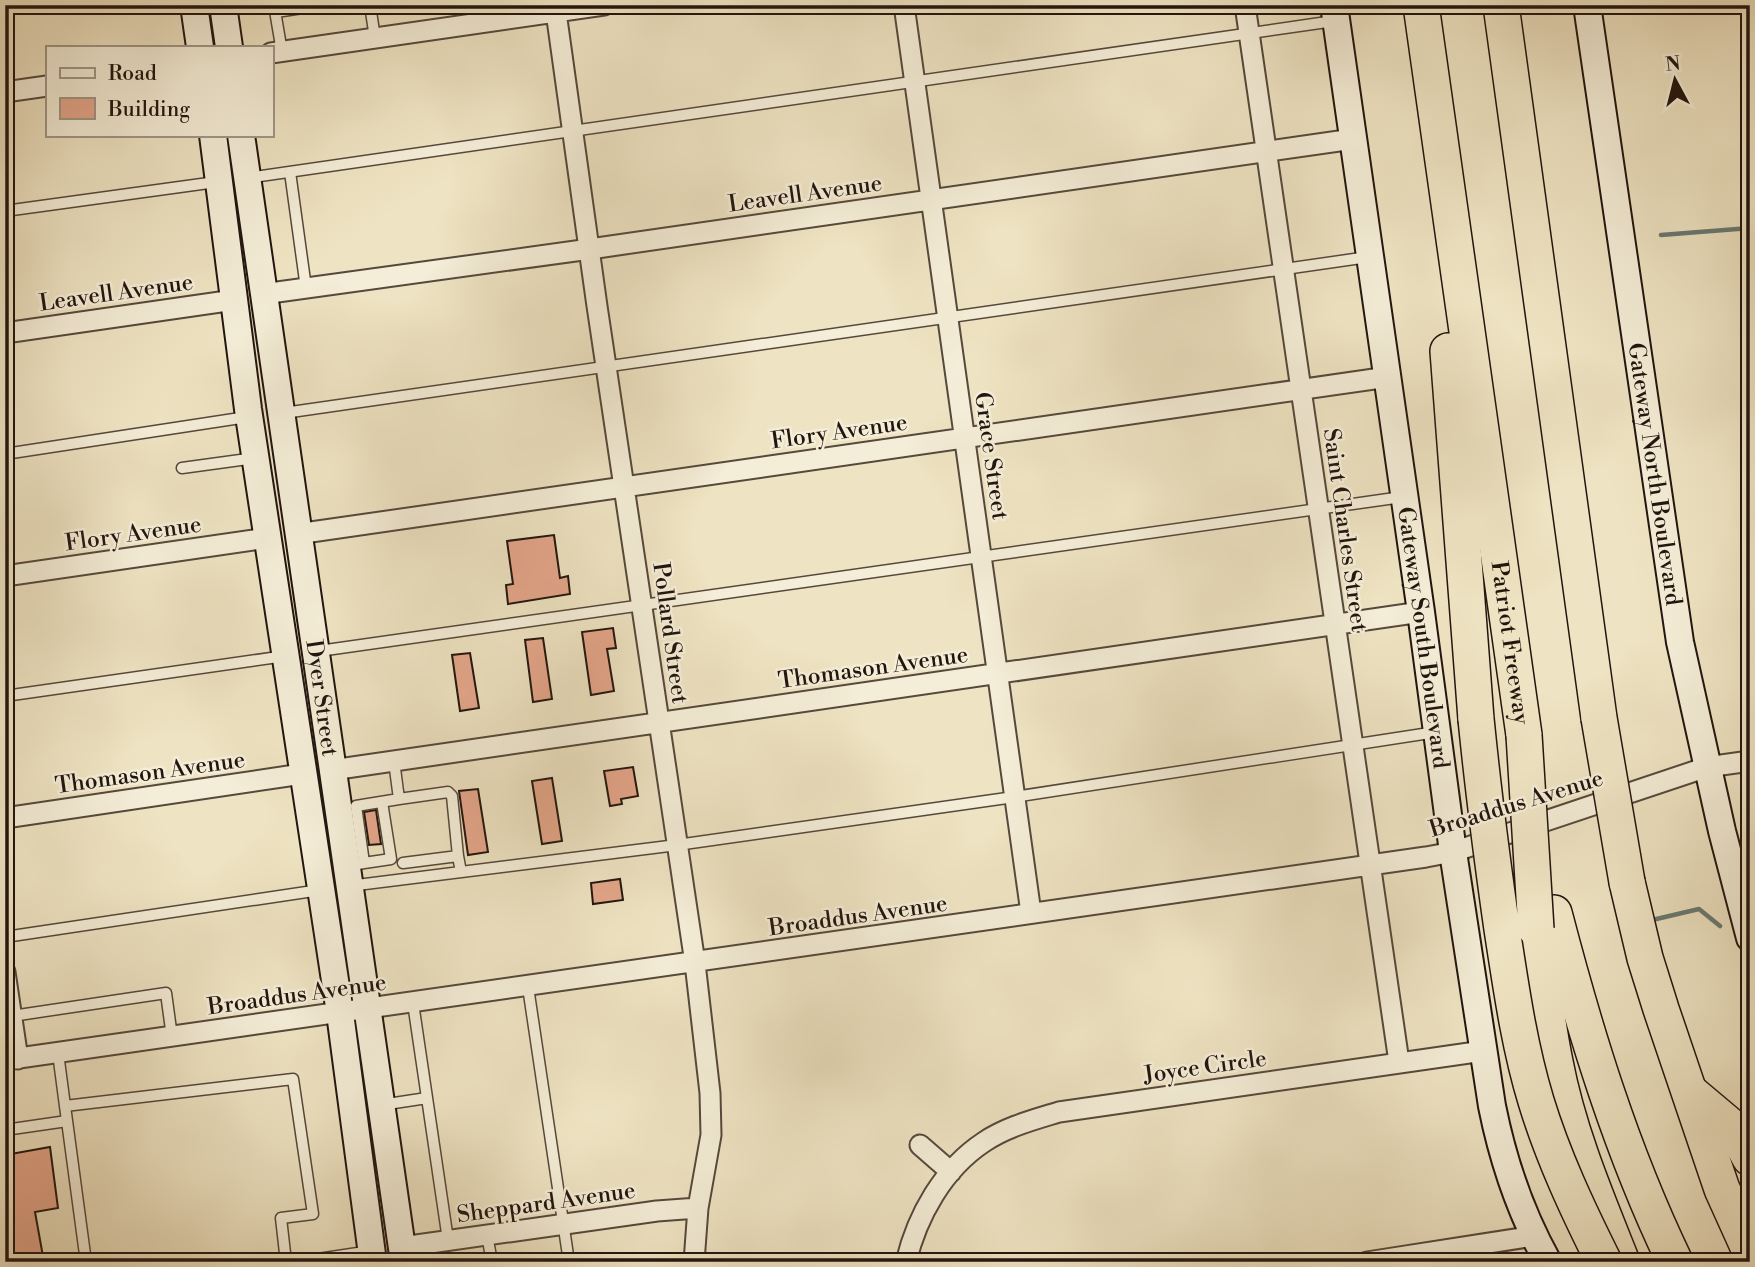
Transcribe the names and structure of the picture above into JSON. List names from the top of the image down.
{
  "streets": {
    "highway": ["Patriot Freeway"],
    "main road": ["Gateway North Boulevard", "Gateway South Boulevard", "Dyer Street"],
    "street": [
      "Leavell Avenue",
      "Flory Avenue",
      "Grace Street",
      "Saint Charles Street",
      "Pollard Street",
      "Thomason Avenue",
      "Broaddus Avenue",
      "Joyce Circle",
      "Sheppard Avenue"
    ]
  },
  "crossings": [
    ["Leavell Avenue", "Grace Street"],
    ["Leavell Avenue", "Saint Charles Street"],
    ["Leavell Avenue", "Pollard Street"],
    ["Leavell Avenue", "Gateway South Boulevard"],
    ["Leavell Avenue", "Dyer Street"],
    ["Flory Avenue", "Grace Street"],
    ["Flory Avenue", "Saint Charles Street"],
    ["Flory Avenue", "Pollard Street"],
    ["Flory Avenue", "Gateway South Boulevard"],
    ["Flory Avenue", "Dyer Street"],
    ["Grace Street", "Thomason Avenue"],
    ["Grace Street", "Broaddus Avenue"],
    ["Gateway North Boulevard", "Broaddus Avenue"],
    ["Saint Charles Street", "Thomason Avenue"],
    ["Saint Charles Street", "Broaddus Avenue"],
    ["Saint Charles Street", "Joyce Circle"],
    ["Pollard Street", "Thomason Avenue"],
    ["Pollard Street", "Broaddus Avenue"],
    ["Pollard Street", "Sheppard Avenue"],
    ["Gateway South Boulevard", "Thomason Avenue"],
    ["Gateway South Boulevard", "Broaddus Avenue"],
    ["Gateway South Boulevard", "Joyce Circle"],
    ["Thomason Avenue", "Dyer Street"],
    ["Dyer Street", "Broaddus Avenue"],
    ["Dyer Street", "Sheppard Avenue"]
  ],
  "legend": ["Road", "Building"],
  "north": "top"
}
